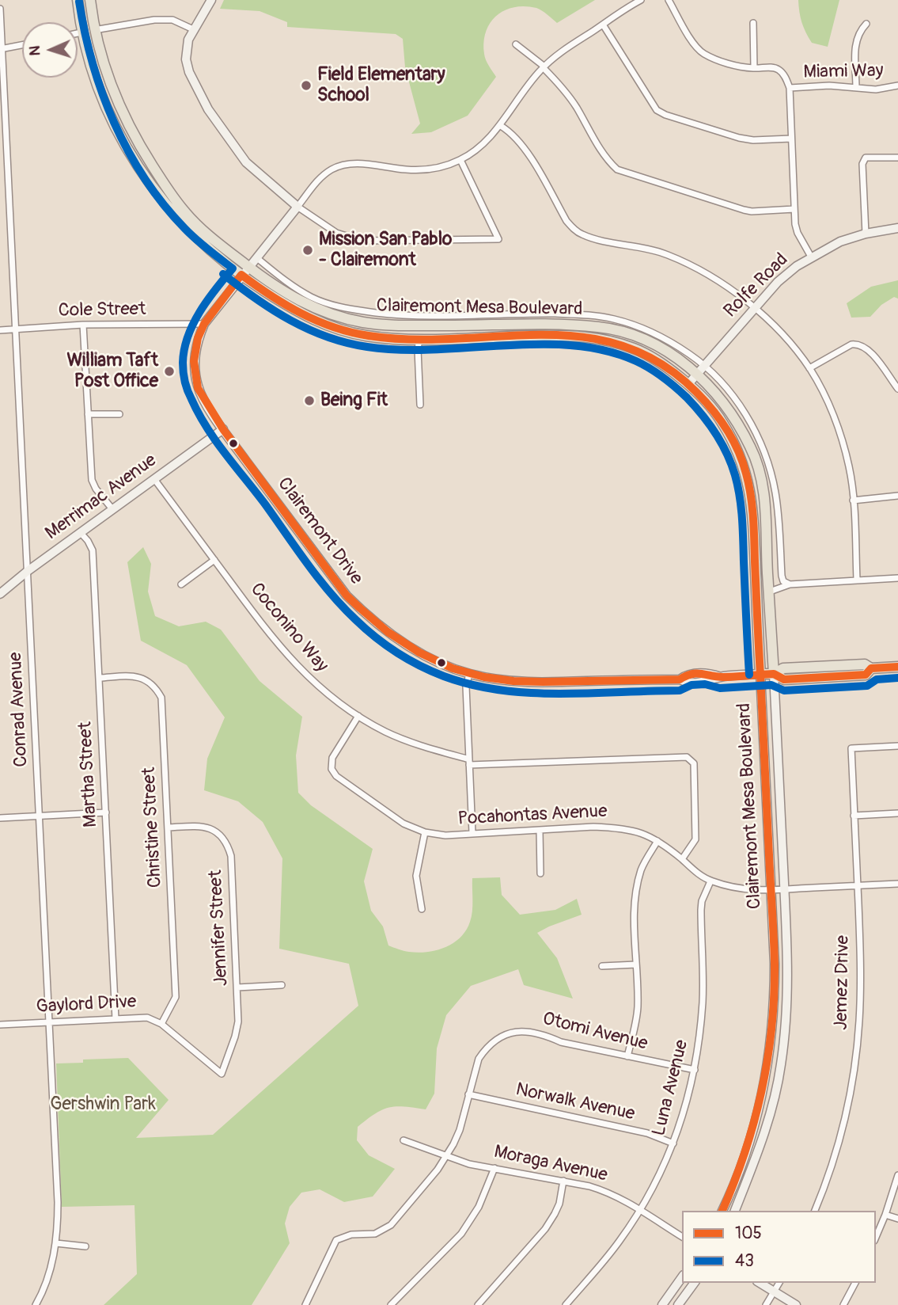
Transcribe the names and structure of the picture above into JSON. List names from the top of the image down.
{
  "streets": {
    "main road": [
      "Rolfe Road",
      "Clairemont Mesa Boulevard",
      "Merrimac Avenue",
      "Clairemont Drive"
    ],
    "street": [
      "Miami Way",
      "Cole Street",
      "Coconino Way",
      "Conrad Avenue",
      "Martha Street",
      "Pocahontas Avenue",
      "Christine Street",
      "Jennifer Street",
      "Jemez Drive",
      "Gaylord Drive",
      "Otomi Avenue",
      "Luna Avenue",
      "Norwalk Avenue",
      "Moraga Avenue"
    ]
  },
  "crossings": [
    ["Rolfe Road", "Clairemont Mesa Boulevard"],
    ["Clairemont Mesa Boulevard", "Clairemont Drive"],
    ["Clairemont Mesa Boulevard", "Pocahontas Avenue"],
    ["Cole Street", "Clairemont Drive"],
    ["Cole Street", "Conrad Avenue"],
    ["Merrimac Avenue", "Clairemont Drive"],
    ["Merrimac Avenue", "Coconino Way"],
    ["Merrimac Avenue", "Conrad Avenue"],
    ["Merrimac Avenue", "Martha Street"],
    ["Coconino Way", "Pocahontas Avenue"],
    ["Conrad Avenue", "Gaylord Drive"],
    ["Martha Street", "Christine Street"],
    ["Martha Street", "Gaylord Drive"],
    ["Pocahontas Avenue", "Jemez Drive"],
    ["Pocahontas Avenue", "Luna Avenue"],
    ["Christine Street", "Jennifer Street"],
    ["Christine Street", "Gaylord Drive"],
    ["Jennifer Street", "Gaylord Drive"],
    ["Otomi Avenue", "Luna Avenue"],
    ["Otomi Avenue", "Norwalk Avenue"],
    ["Luna Avenue", "Norwalk Avenue"],
    ["Luna Avenue", "Moraga Avenue"]
  ],
  "parks": ["Gershwin Park"],
  "places": [
    "Field Elementary School",
    "Mission San Pablo - Clairemont",
    "William Taft Post Office",
    "Being Fit"
  ],
  "lines": ["transit line 43", "transit line 105"],
  "legend": ["105", "43"],
  "north": "left"
}
